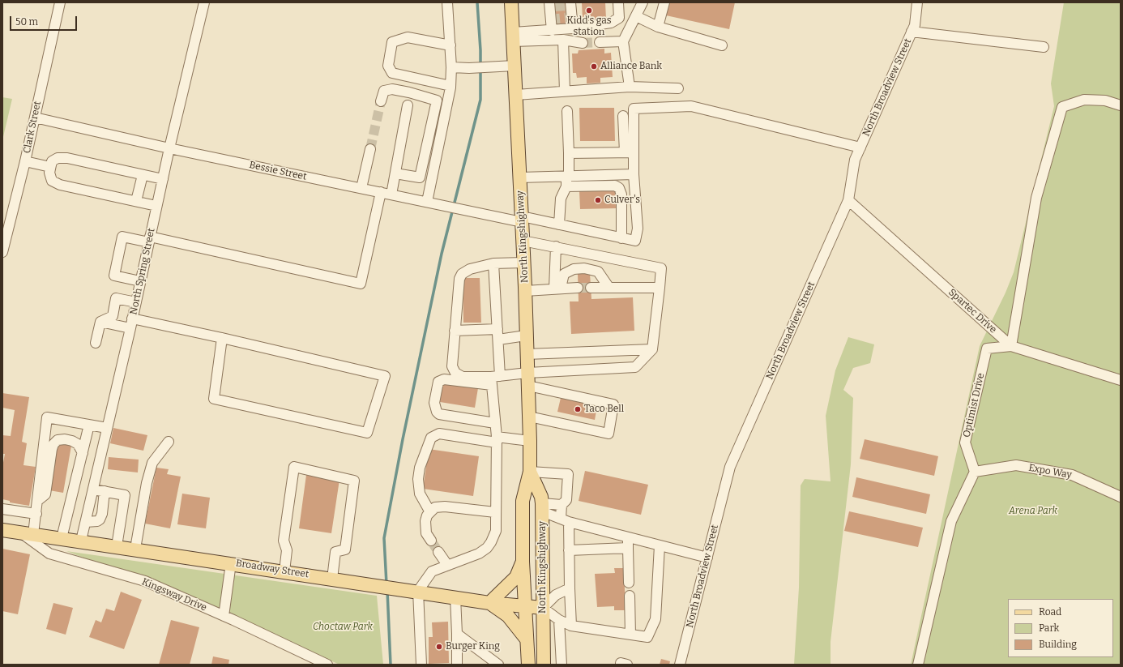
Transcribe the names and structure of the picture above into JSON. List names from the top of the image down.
{
  "streets": {
    "main road": ["North Kingshighway", "Broadway Street"],
    "street": [
      "North Broadview Street",
      "Clark Street",
      "Bessie Street",
      "North Spring Street",
      "Spartec Drive",
      "Optimist Drive",
      "Expo Way",
      "Kingsway Drive"
    ]
  },
  "crossings": [
    ["North Broadview Street", "Spartec Drive"],
    ["Clark Street", "Bessie Street"],
    ["Bessie Street", "North Kingshighway"],
    ["Bessie Street", "North Spring Street"],
    ["North Kingshighway", "Broadway Street"],
    ["North Spring Street", "Broadway Street"],
    ["Spartec Drive", "Optimist Drive"],
    ["Optimist Drive", "Expo Way"],
    ["Broadway Street", "Kingsway Drive"]
  ],
  "parks": ["Arena Park", "Choctaw Park"],
  "places": [
    "Kidd's gas station",
    "Alliance Bank",
    "Culver's",
    "Taco Bell",
    "Burger King"
  ],
  "legend": ["Road", "Park", "Building"],
  "scale_bar": "50 m"
}
